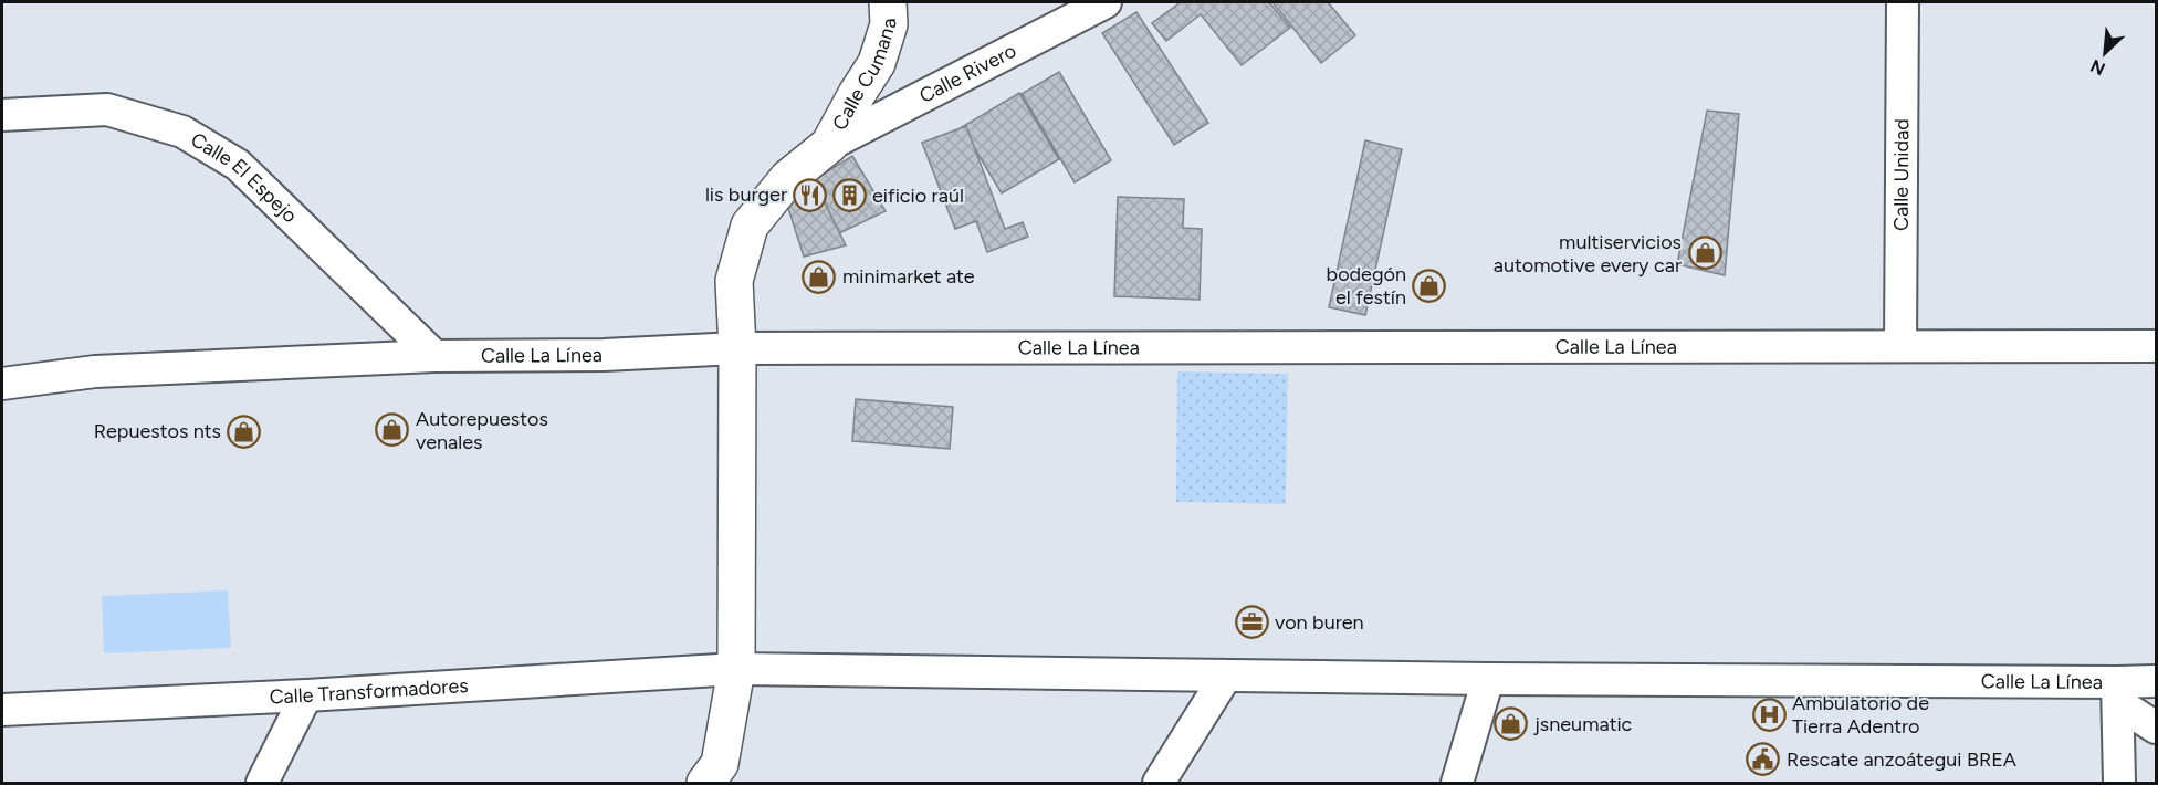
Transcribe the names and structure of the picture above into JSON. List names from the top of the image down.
{
  "streets": {
    "street": [
      "Calle Cumana",
      "Calle Rivero",
      "Calle Unidad",
      "Calle El Espejo",
      "Calle La Línea",
      "Calle Transformadores"
    ]
  },
  "crossings": [
    ["Calle Cumana", "Calle Rivero"],
    ["Calle Unidad", "Calle La Línea"],
    ["Calle El Espejo", "Calle La Línea"],
    ["Calle La Línea", "Calle Transformadores"]
  ],
  "places": {
    "restaurant": ["lis burger"],
    "building": ["eificio raúl"],
    "shop": [
      "multiservicios automotive every car",
      "minimarket ate",
      "bodegón el festín",
      "Autorepuestos venales",
      "Repuestos nts",
      "jsneumatic"
    ],
    "office": ["von buren"],
    "hospital": ["Ambulatorio de Tierra Adentro"],
    "public building": ["Rescate anzoátegui BREA"]
  },
  "north": "bottom left"
}
